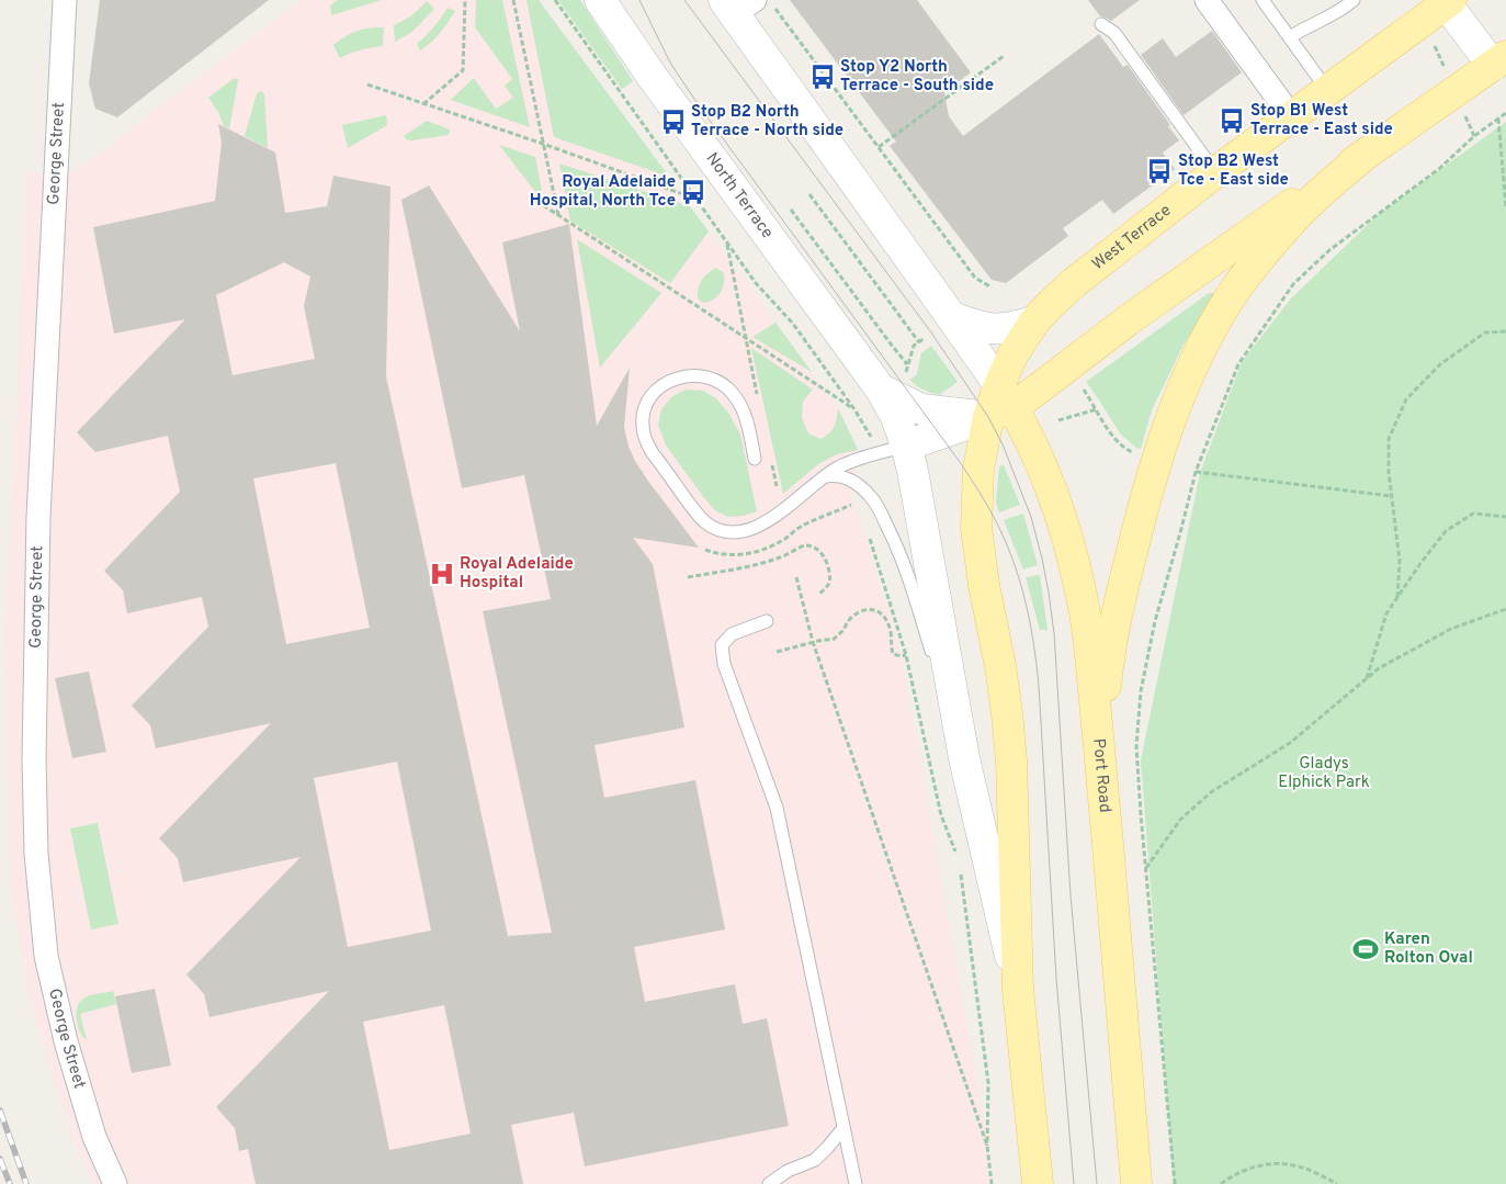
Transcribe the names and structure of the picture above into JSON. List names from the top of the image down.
{
  "streets": {
    "main road": ["North Terrace", "West Terrace", "Port Road"],
    "street": ["George Street"]
  },
  "crossings": [
    ["North Terrace", "West Terrace"],
    ["North Terrace", "Port Road"],
    ["West Terrace", "Port Road"]
  ],
  "parks": ["Gladys Elphick Park"],
  "places": {
    "bus stop": [
      "Stop Y2 North Terrace - South side",
      "Stop B1 West Terrace - East side",
      "Stop B2 North Terrace - North side",
      "Stop B2 West Tce - East side",
      "Royal Adelaide Hospital, North Tce"
    ],
    "hospital": ["Royal Adelaide Hospital"],
    "sports": ["Karen Rolton Oval"]
  }
}
